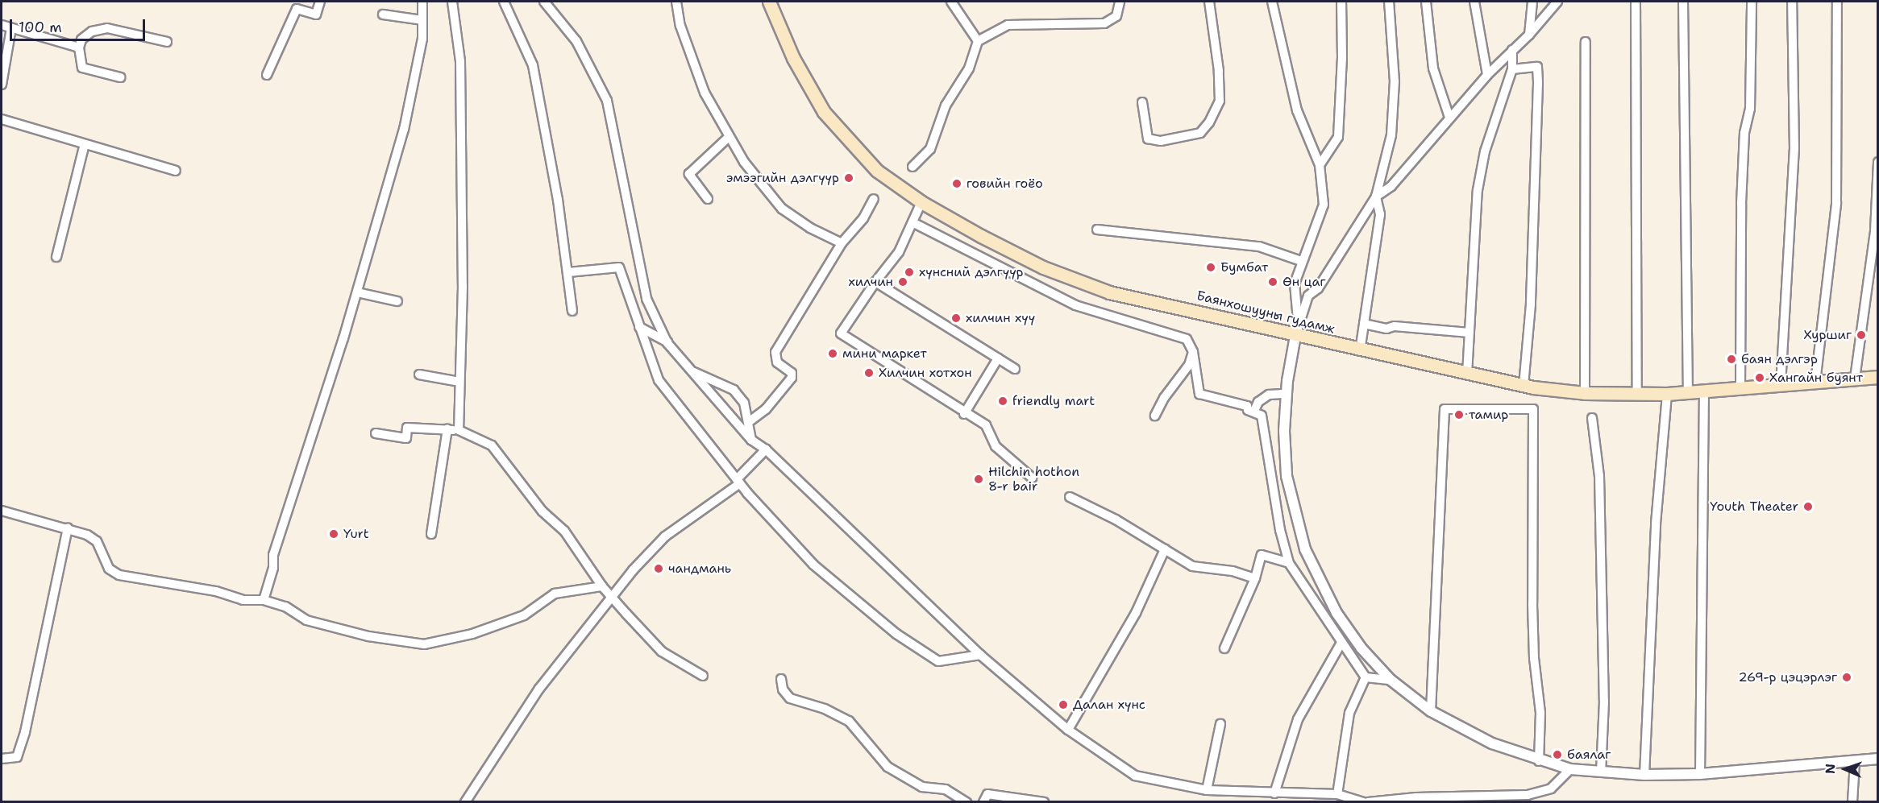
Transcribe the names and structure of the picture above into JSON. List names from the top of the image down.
{
  "streets": {
    "main road": ["Баянхошууны гудамж"]
  },
  "places": [
    "эмээгийн дэлгүүр",
    "говийн гоёо",
    "Бумбат",
    "хүнсний дэлгүүр",
    "хилчин",
    "Өн цаг",
    "хилчин хүү",
    "Хуршиг",
    "мини маркет",
    "баян дэлгэр",
    "Хилчин хотхон",
    "Хангайн буянт",
    "friendly mart",
    "тамир",
    "Hilchin hothon 8-r bair",
    "Youth Theater",
    "Yurt",
    "чандмань",
    "269-р цэцэрлэг",
    "Далан хүнс",
    "баялаг"
  ],
  "scale_bar": "100 m",
  "north": "left"
}
